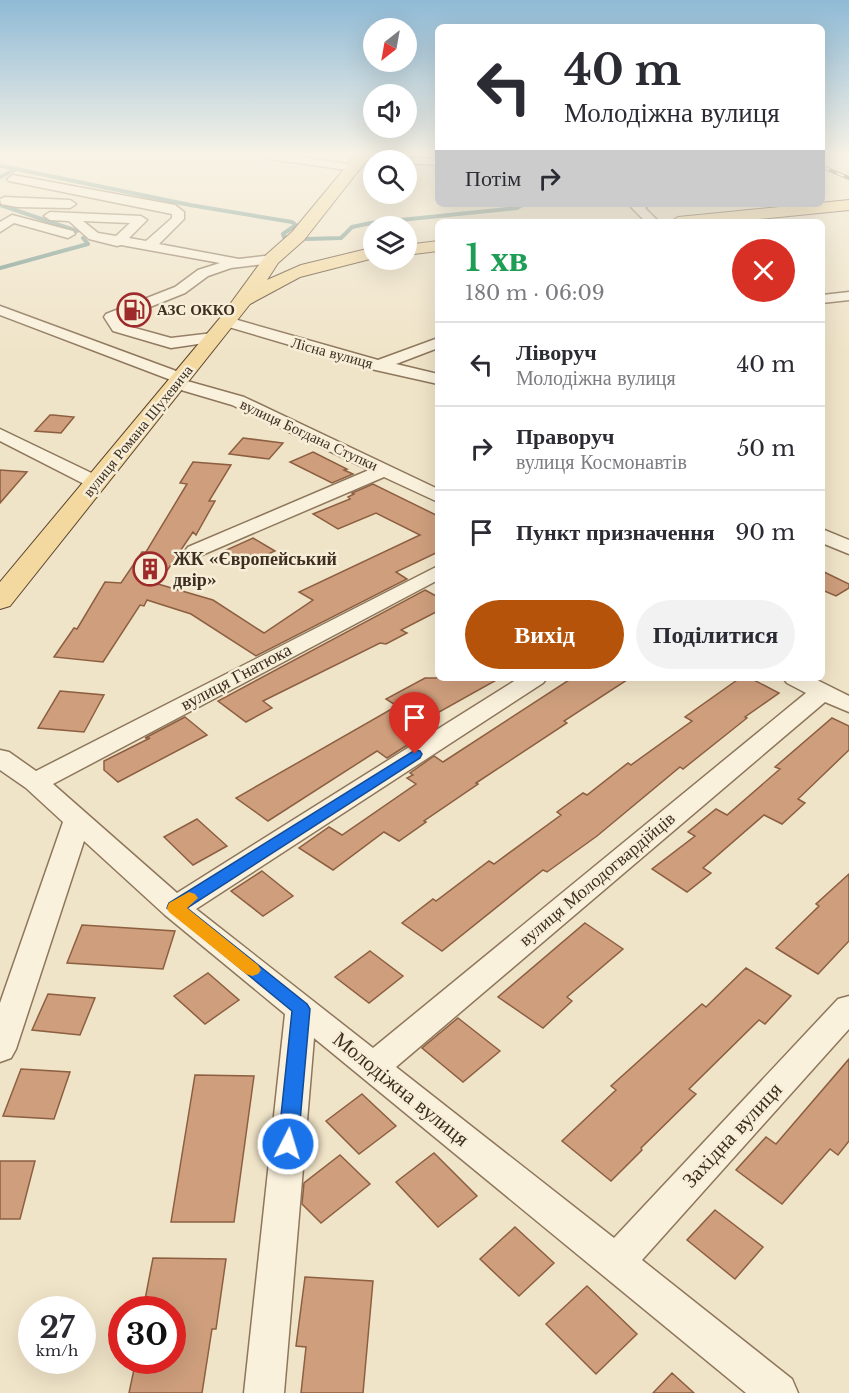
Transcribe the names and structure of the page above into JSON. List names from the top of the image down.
{
  "streets": {
    "main road": ["вулиця Романа Шухевича"],
    "street": [
      "Лісна вулиця",
      "вулиця Богдана Ступки",
      "вулиця Гнатюка",
      "вулиця Молодогвардійців",
      "Молодіжна вулиця",
      "Західна вулиця"
    ]
  },
  "crossings": [
    ["Лісна вулиця", "вулиця Романа Шухевича"],
    ["вулиця Романа Шухевича", "вулиця Богдана Ступки"],
    ["вулиця Гнатюка", "Молодіжна вулиця"],
    ["вулиця Молодогвардійців", "Молодіжна вулиця"],
    ["Молодіжна вулиця", "Західна вулиця"]
  ],
  "places": {
    "fuel station": ["АЗС ОККО"],
    "building": ["ЖК «Європейський двір»"]
  },
  "north": "bottom left",
  "page": {
    "turn": ["40 m", "Молодіжна вулиця"],
    "then": "Потім",
    "heading": ["1 хв", "180 m · 06:09"],
    "list": [
      {
        "name": "Ліворуч",
        "note": "Молодіжна вулиця",
        "value": "40 m"
      },
      {
        "name": "Праворуч",
        "note": "вулиця Космонавтів",
        "value": "50 m"
      },
      {
        "name": "Пункт призначення",
        "value": "90 m"
      }
    ],
    "buttons": ["Вихід", "Поділитися"],
    "speed": "27 km/h",
    "limit": "30"
  }
}
